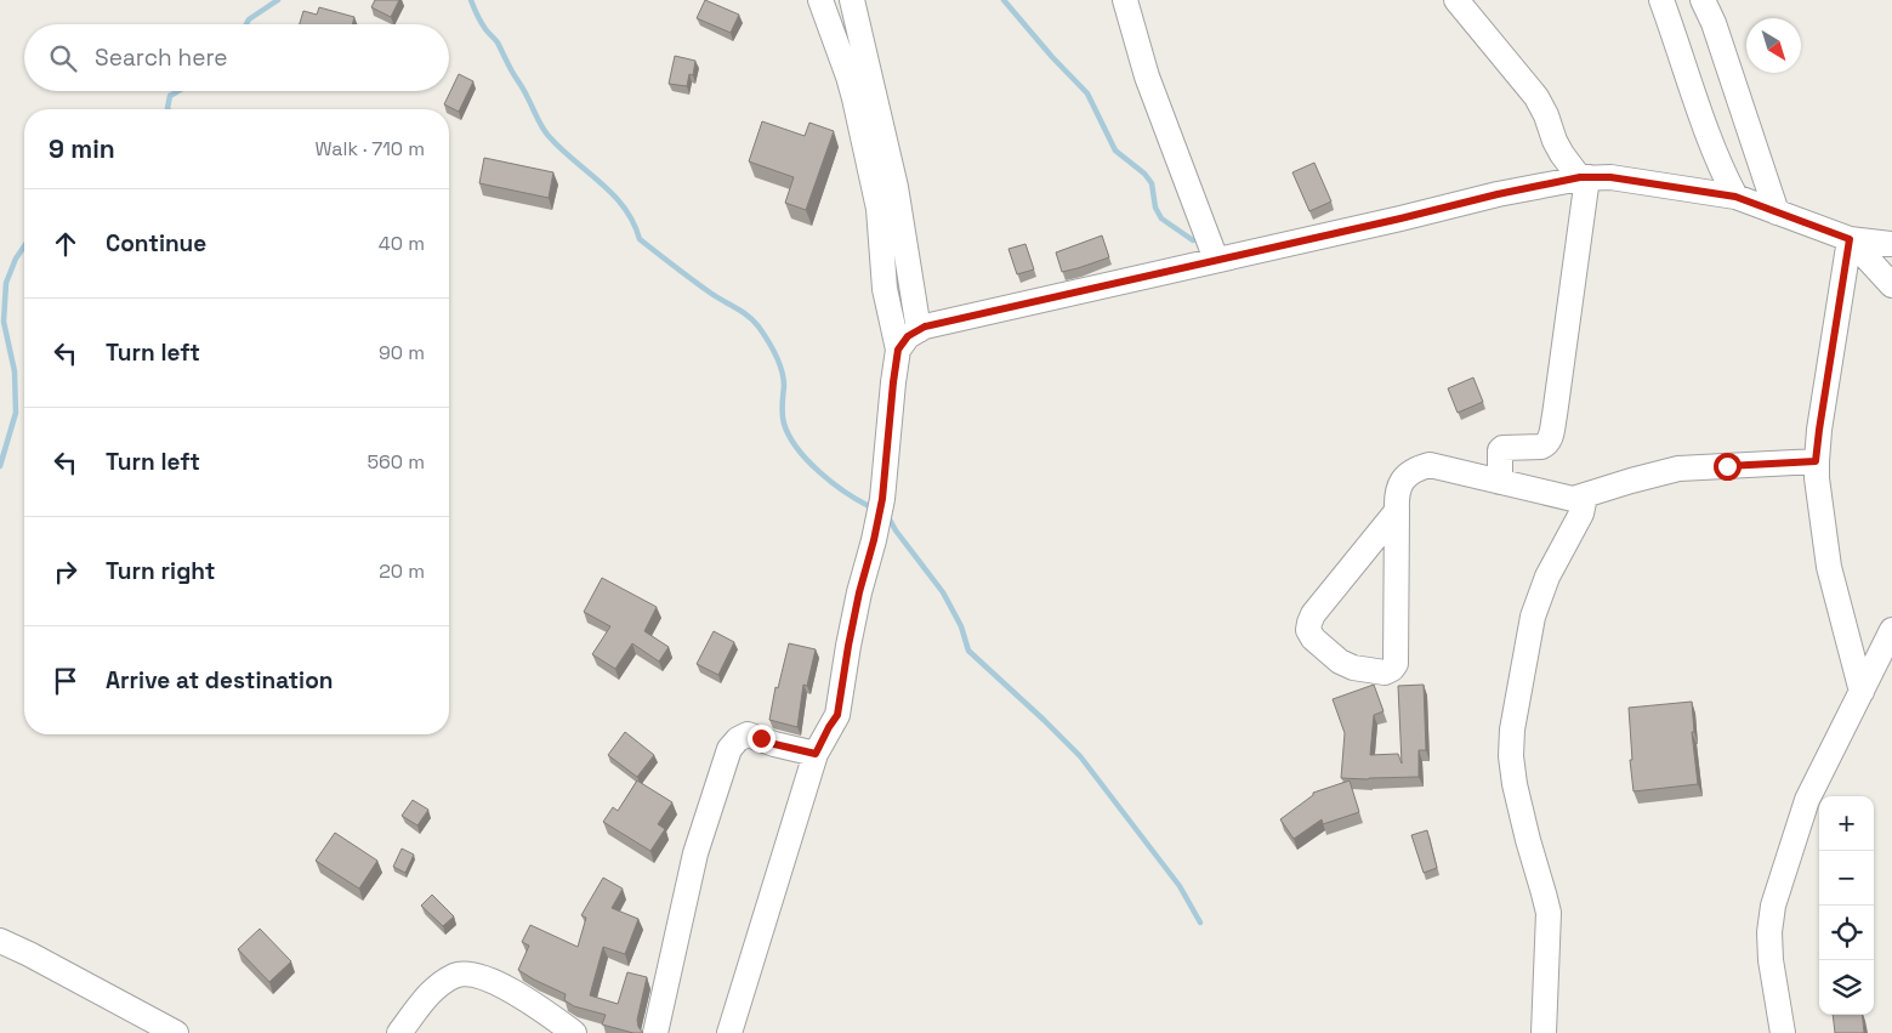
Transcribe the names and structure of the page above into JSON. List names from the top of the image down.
{
  "north": "bottom right",
  "page": {
    "search": "Search here",
    "heading": ["9 min", "Walk · 710 m"],
    "list": [
      ["Continue", "40 m"],
      ["Turn left", "90 m"],
      ["Turn left", "560 m"],
      ["Turn right", "20 m"],
      "Arrive at destination"
    ],
    "map_buttons": ["+", "−"]
  }
}
